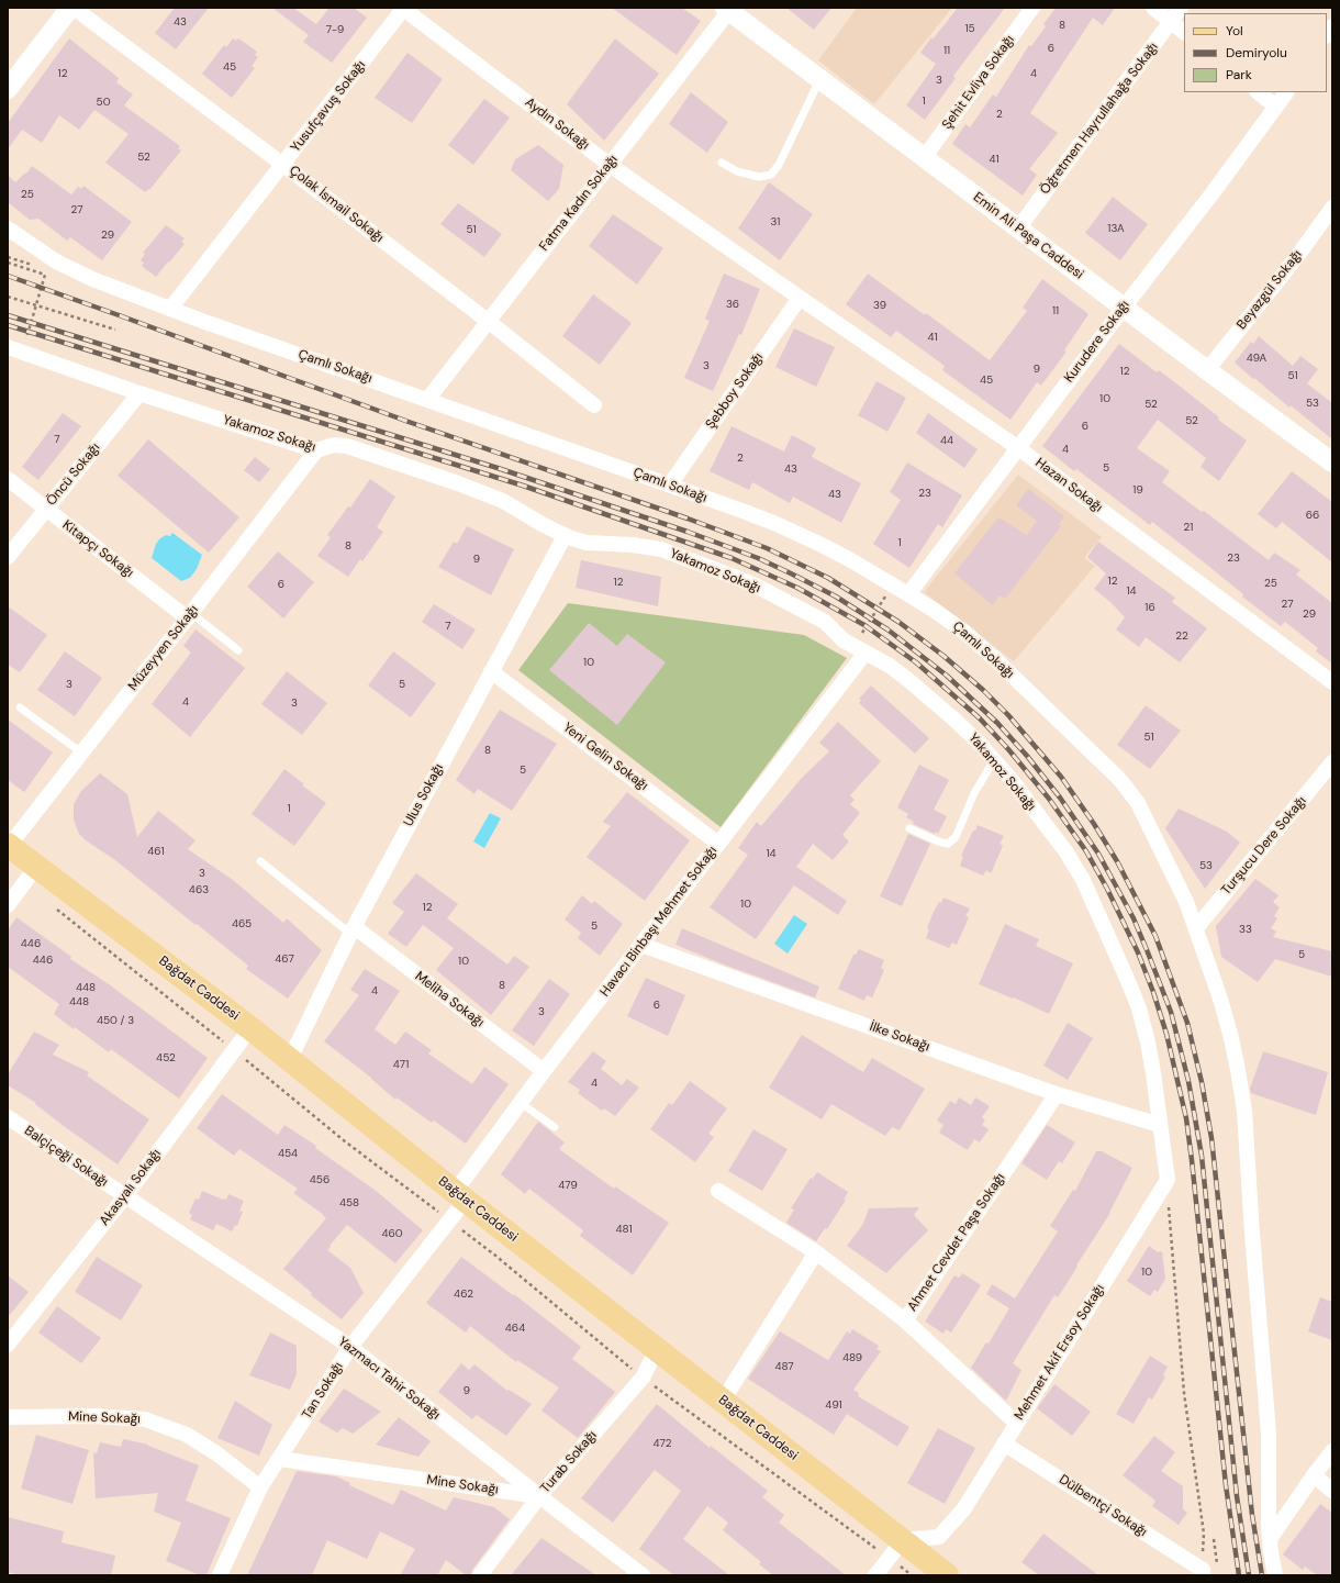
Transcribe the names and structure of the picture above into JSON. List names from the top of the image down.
{
  "streets": {
    "main road": ["Bağdat Caddesi"],
    "street": [
      "Şehit Evliya Sokağı",
      "Yusufçavuş Sokağı",
      "Öğretmen Hayrullahağa Sokağı",
      "Aydın Sokağı",
      "Fatma Kadın Sokağı",
      "Çolak İsmail Sokağı",
      "Emin Ali Paşa Caddesi",
      "Beyazgül Sokağı",
      "Kurudere Sokağı",
      "Çamlı Sokağı",
      "Şebboy Sokağı",
      "Yakamoz Sokağı",
      "Öncü Sokağı",
      "Hazan Sokağı",
      "Kitapçı Sokağı",
      "Müzeyyen Sokağı",
      "Yeni Gelin Sokağı",
      "Ulus Sokağı",
      "Turşucu Dere Sokağı",
      "Havacı Binbaşı Mehmet Sokağı",
      "Meliha Sokağı",
      "İlke Sokağı",
      "Balçiçeği Sokağı",
      "Akasyalı Sokağı",
      "Ahmet Cevdet Paşa Sokağı",
      "Mehmet Akif Ersoy Sokağı",
      "Yazmacı Tahir Sokağı",
      "Tan Sokağı",
      "Mine Sokağı",
      "Turab Sokağı",
      "Dülbentçi Sokağı"
    ]
  },
  "crossings": [
    ["Şehit Evliya Sokağı", "Emin Ali Paşa Caddesi"],
    ["Yusufçavuş Sokağı", "Aydın Sokağı"],
    ["Yusufçavuş Sokağı", "Çolak İsmail Sokağı"],
    ["Yusufçavuş Sokağı", "Çamlı Sokağı"],
    ["Öğretmen Hayrullahağa Sokağı", "Emin Ali Paşa Caddesi"],
    ["Aydın Sokağı", "Fatma Kadın Sokağı"],
    ["Aydın Sokağı", "Şebboy Sokağı"],
    ["Aydın Sokağı", "Hazan Sokağı"],
    ["Fatma Kadın Sokağı", "Çolak İsmail Sokağı"],
    ["Fatma Kadın Sokağı", "Emin Ali Paşa Caddesi"],
    ["Fatma Kadın Sokağı", "Çamlı Sokağı"],
    ["Emin Ali Paşa Caddesi", "Beyazgül Sokağı"],
    ["Emin Ali Paşa Caddesi", "Kurudere Sokağı"],
    ["Kurudere Sokağı", "Çamlı Sokağı"],
    ["Kurudere Sokağı", "Hazan Sokağı"],
    ["Çamlı Sokağı", "Şebboy Sokağı"],
    ["Çamlı Sokağı", "Turşucu Dere Sokağı"],
    ["Şebboy Sokağı", "Hazan Sokağı"],
    ["Yakamoz Sokağı", "Öncü Sokağı"],
    ["Yakamoz Sokağı", "Müzeyyen Sokağı"],
    ["Yakamoz Sokağı", "Ulus Sokağı"],
    ["Yakamoz Sokağı", "Havacı Binbaşı Mehmet Sokağı"],
    ["Yakamoz Sokağı", "İlke Sokağı"],
    ["Öncü Sokağı", "Kitapçı Sokağı"],
    ["Kitapçı Sokağı", "Müzeyyen Sokağı"],
    ["Müzeyyen Sokağı", "Bağdat Caddesi"],
    ["Yeni Gelin Sokağı", "Ulus Sokağı"],
    ["Yeni Gelin Sokağı", "Havacı Binbaşı Mehmet Sokağı"],
    ["Ulus Sokağı", "Bağdat Caddesi"],
    ["Ulus Sokağı", "Meliha Sokağı"],
    ["Havacı Binbaşı Mehmet Sokağı", "Bağdat Caddesi"],
    ["Havacı Binbaşı Mehmet Sokağı", "Meliha Sokağı"],
    ["Havacı Binbaşı Mehmet Sokağı", "İlke Sokağı"],
    ["Havacı Binbaşı Mehmet Sokağı", "Tan Sokağı"],
    ["Bağdat Caddesi", "Akasyalı Sokağı"],
    ["Bağdat Caddesi", "Mehmet Akif Ersoy Sokağı"],
    ["Bağdat Caddesi", "Tan Sokağı"],
    ["Bağdat Caddesi", "Turab Sokağı"],
    ["İlke Sokağı", "Ahmet Cevdet Paşa Sokağı"],
    ["Balçiçeği Sokağı", "Akasyalı Sokağı"],
    ["Balçiçeği Sokağı", "Yazmacı Tahir Sokağı"],
    ["Akasyalı Sokağı", "Yazmacı Tahir Sokağı"],
    ["Mehmet Akif Ersoy Sokağı", "Dülbentçi Sokağı"],
    ["Yazmacı Tahir Sokağı", "Tan Sokağı"],
    ["Yazmacı Tahir Sokağı", "Mine Sokağı"],
    ["Yazmacı Tahir Sokağı", "Turab Sokağı"],
    ["Tan Sokağı", "Mine Sokağı"],
    ["Mine Sokağı", "Turab Sokağı"]
  ],
  "house_numbers": [
    "43",
    "8",
    "15",
    "7-9",
    "6",
    "11",
    "45",
    "12",
    "4",
    "3",
    "1",
    "50",
    "2",
    "52",
    "41",
    "25",
    "27",
    "31",
    "13A",
    "51",
    "29",
    "36",
    "39",
    "11",
    "41",
    "49A",
    "3",
    "9",
    "12",
    "51",
    "45",
    "10",
    "53",
    "52",
    "52",
    "6",
    "7",
    "44",
    "4",
    "2",
    "5",
    "43",
    "19",
    "23",
    "43",
    "66",
    "21",
    "1",
    "8",
    "23",
    "9",
    "12",
    "12",
    "25",
    "6",
    "14",
    "27",
    "16",
    "29",
    "7",
    "22",
    "10",
    "3",
    "5",
    "4",
    "3",
    "51",
    "8",
    "5",
    "1",
    "461",
    "14",
    "53",
    "3",
    "463",
    "10",
    "12",
    "465",
    "5",
    "33",
    "446",
    "5",
    "467",
    "446",
    "10",
    "8",
    "448",
    "4",
    "448",
    "6",
    "3",
    "450 / 3",
    "452",
    "471",
    "4",
    "454",
    "456",
    "479",
    "458",
    "481",
    "460",
    "10",
    "462",
    "464",
    "489",
    "487",
    "9",
    "491",
    "472"
  ],
  "legend": ["Yol", "Demiryolu", "Park"]
}
